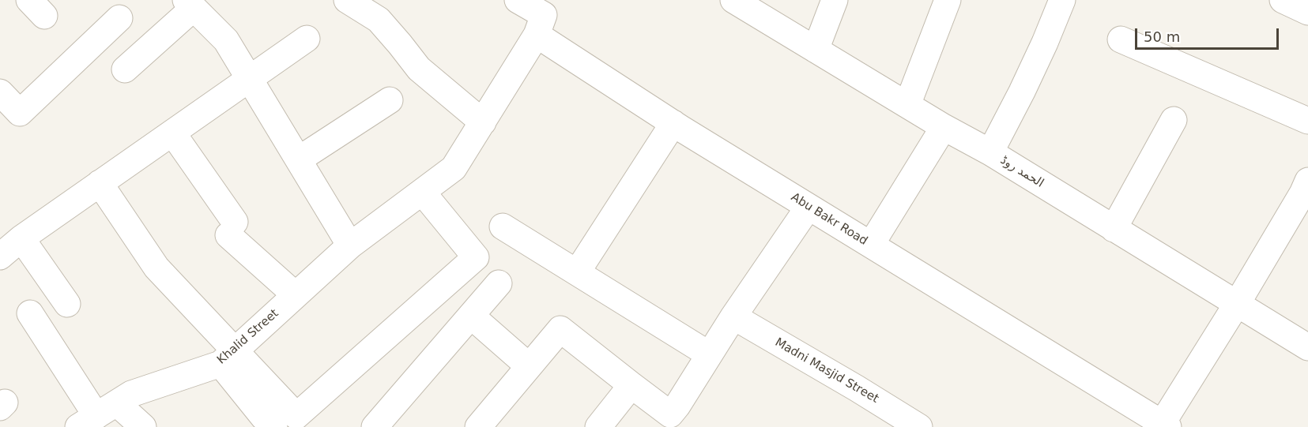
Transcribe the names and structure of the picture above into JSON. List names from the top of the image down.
{
  "streets": {
    "street": [
      "الحمد روڈ",
      "Abu Bakr Road",
      "Khalid Street",
      "Madni Masjid Street"
    ]
  },
  "scale_bar": "50 m"
}
